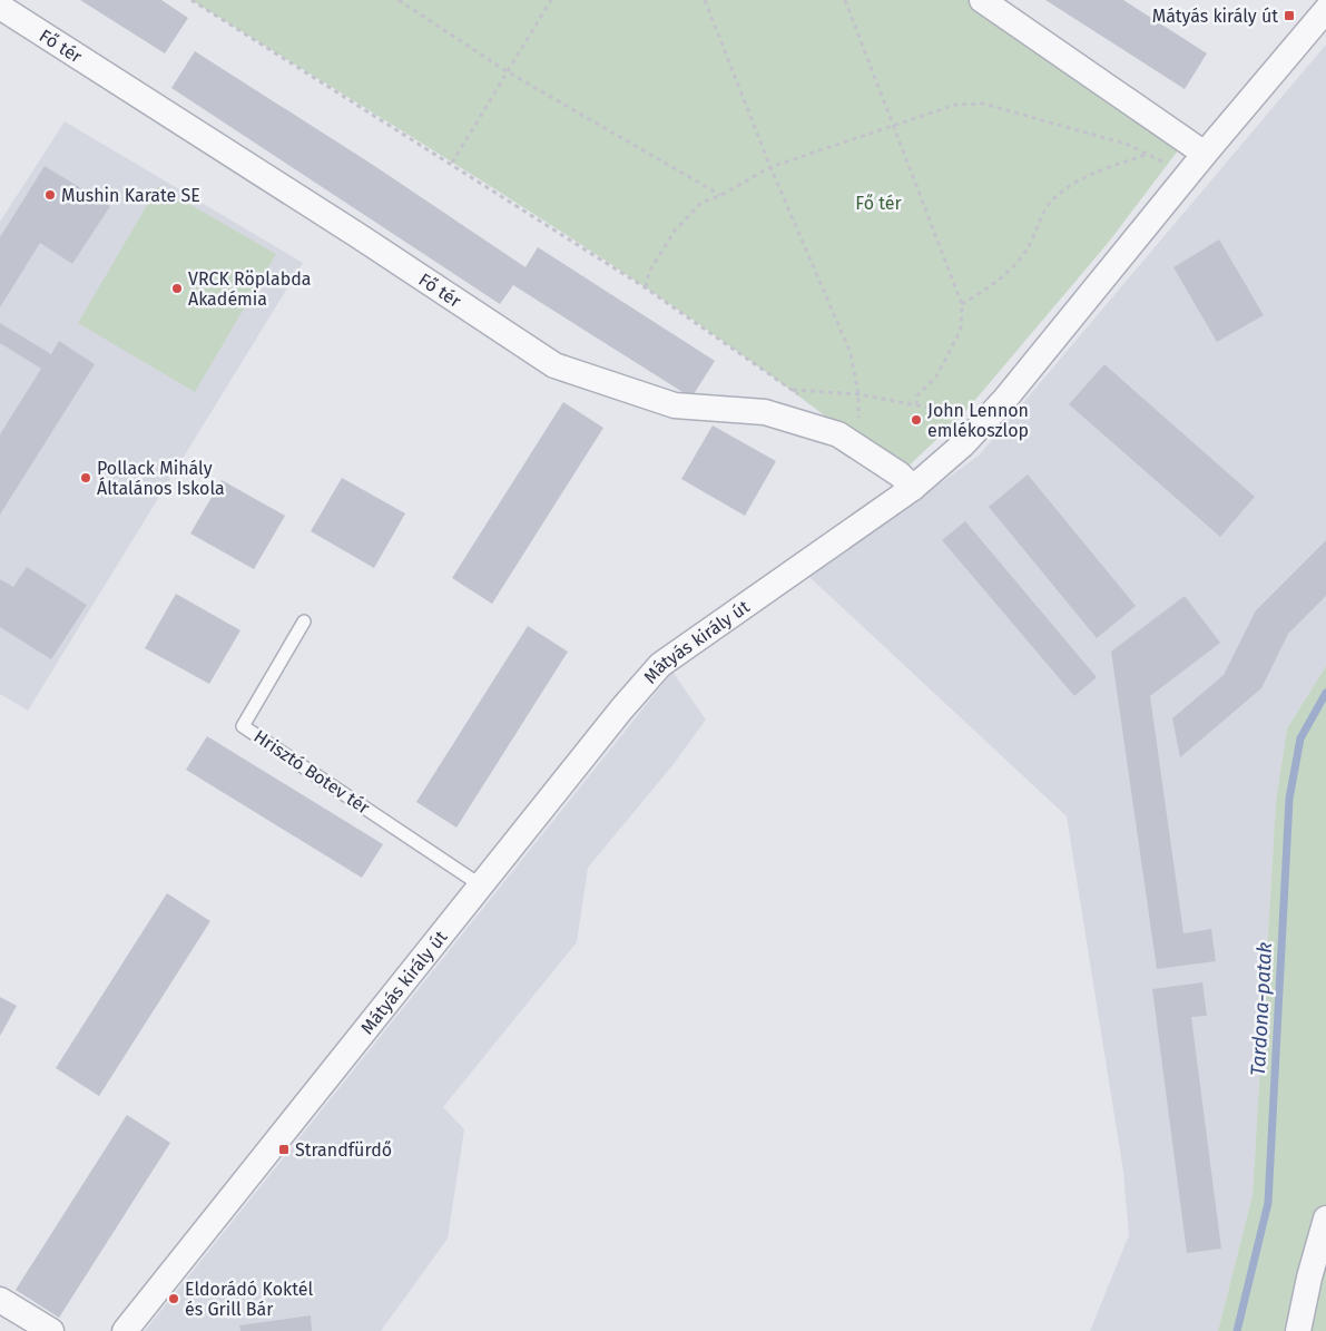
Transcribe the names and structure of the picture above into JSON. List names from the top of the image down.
{
  "streets": {
    "street": ["Fő tér", "Mátyás király út"],
    "lane": ["Hrisztó Botev tér"]
  },
  "crossings": [
    ["Fő tér", "Mátyás király út"],
    ["Mátyás király út", "Hrisztó Botev tér"]
  ],
  "water": ["Tardona-patak"],
  "parks": ["Fő tér"],
  "places": {
    "transit": ["Mátyás király út", "Strandfürdő"],
    "other": [
      "Mushin Karate SE",
      "VRCK Röplabda Akadémia",
      "John Lennon emlékoszlop",
      "Pollack Mihály Általános Iskola",
      "Eldorádó Koktél és Grill Bár"
    ]
  }
}
